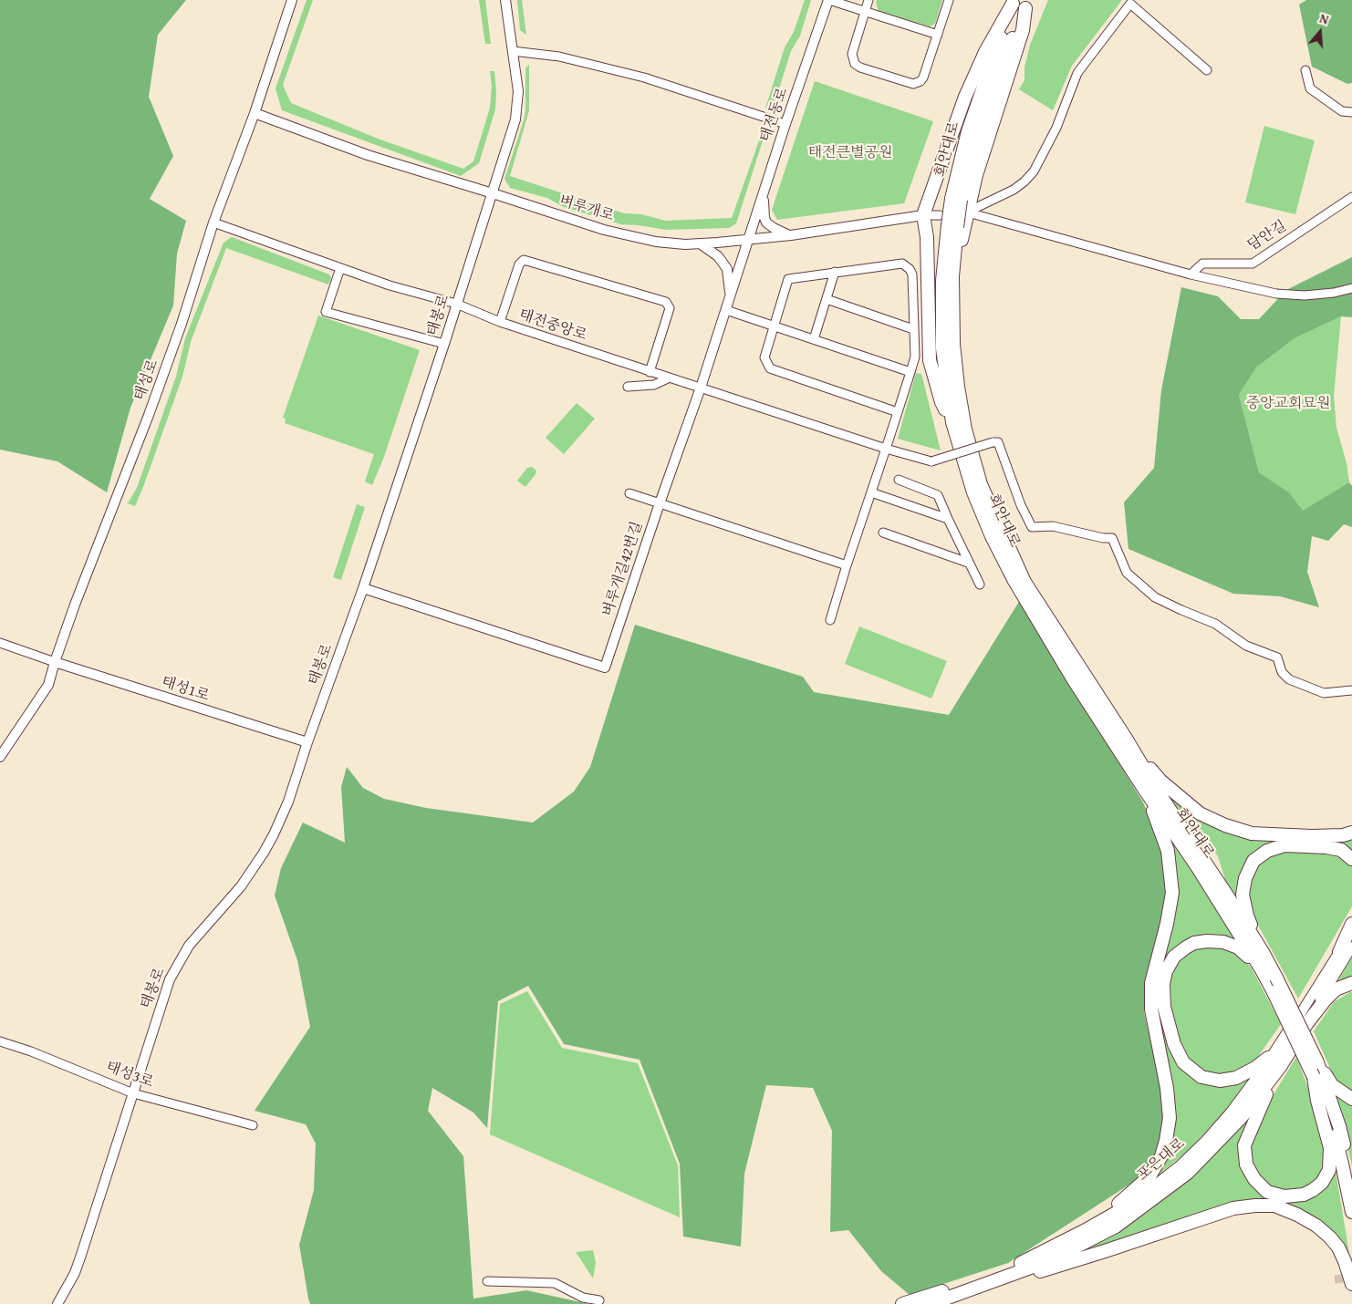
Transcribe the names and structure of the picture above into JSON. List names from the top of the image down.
{
  "streets": {
    "highway": ["회안대로", "포은대로"],
    "street": [
      "태전동로",
      "벼루개로",
      "담안길",
      "태봉로",
      "태전중앙로",
      "태성로",
      "벼루개길42번길",
      "태성1로",
      "태성3로"
    ]
  },
  "crossings": [
    ["태전동로", "벼루개로"],
    ["태전동로", "벼루개길42번길"],
    ["벼루개로", "태봉로"],
    ["벼루개로", "태성로"],
    ["벼루개로", "벼루개길42번길"],
    ["태봉로", "태전중앙로"],
    ["태봉로", "벼루개길42번길"],
    ["태봉로", "태성1로"],
    ["태봉로", "태성3로"],
    ["태전중앙로", "태성로"],
    ["태전중앙로", "벼루개길42번길"],
    ["태성로", "태성1로"]
  ],
  "parks": ["태전큰별공원", "중앙교회묘원"],
  "north": "top"
}
